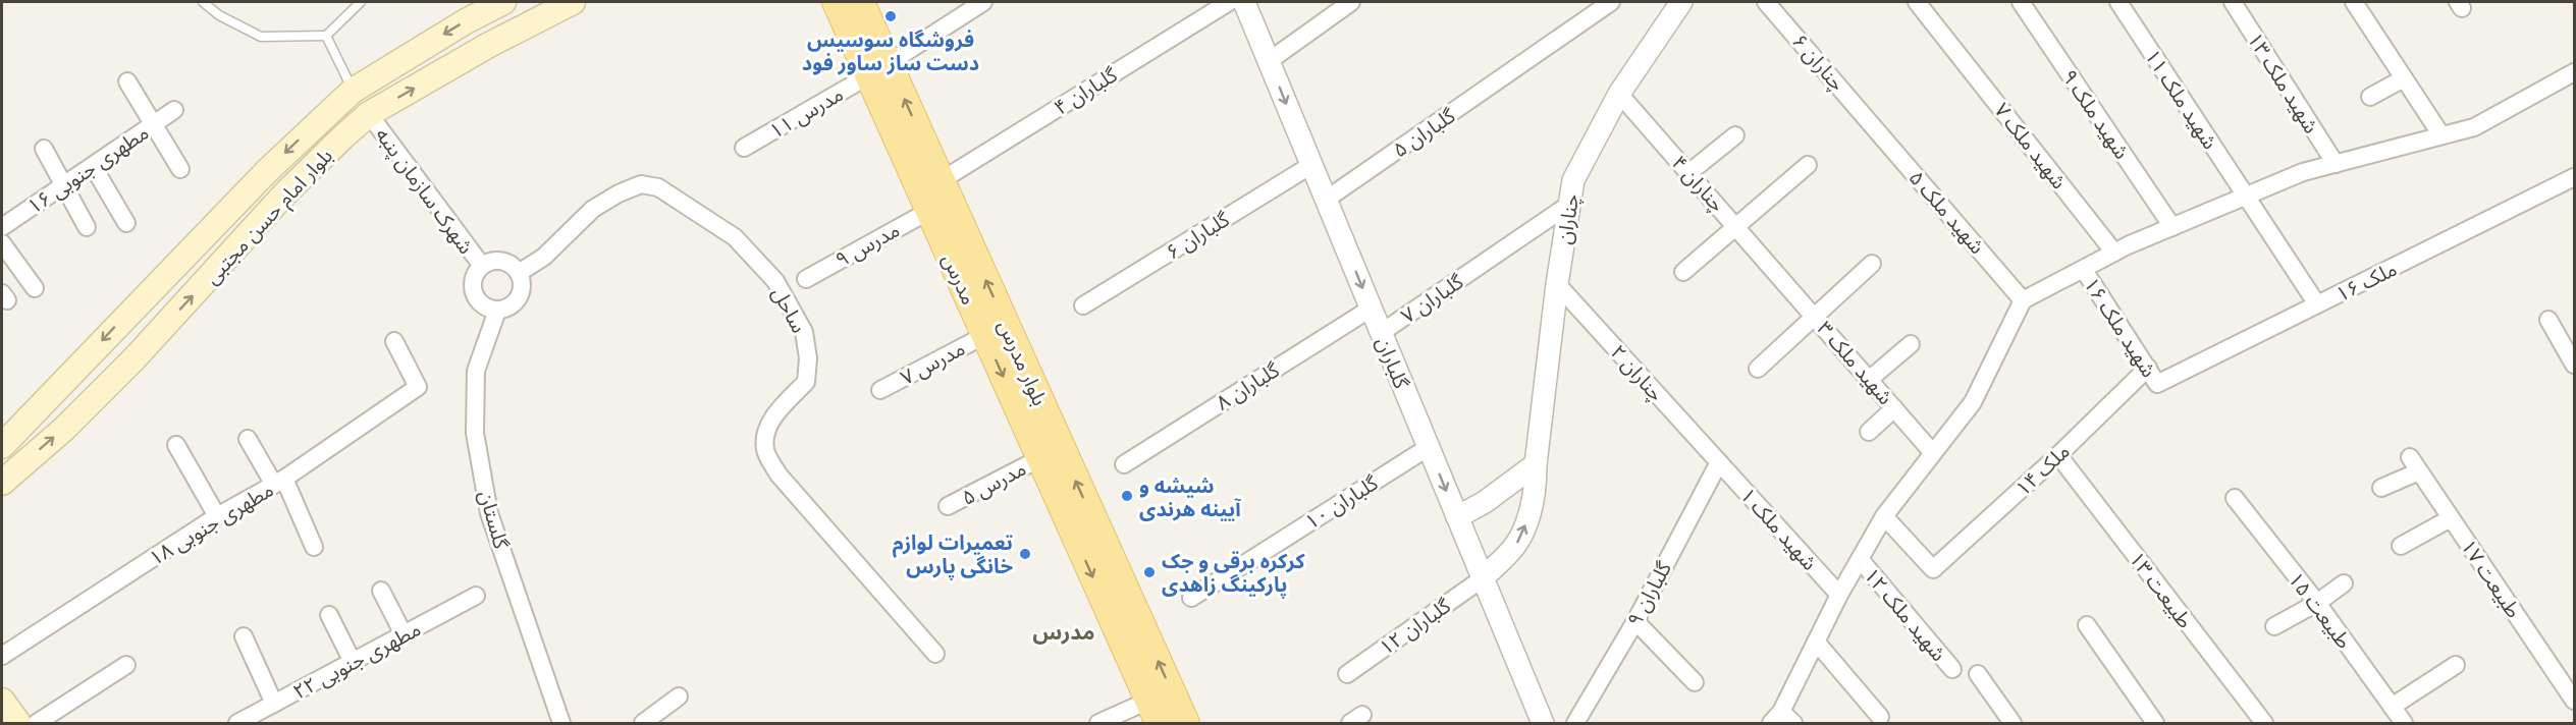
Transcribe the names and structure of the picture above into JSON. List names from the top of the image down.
{
  "streets": {
    "main road": ["بلوار امام حسن مجتبی", "مدرس", "بلوار مدرس"],
    "street": [
      "چناران ۶",
      "شهید ملک ۱۳",
      "گلباران ۴",
      "شهید ملک ۱۱",
      "مدرس ۱۱",
      "شهید ملک ۹",
      "گلباران ۵",
      "شهید ملک ۷",
      "۱۶ مطهری جنوبی",
      "۴ چناران",
      "شهرک سازمان پنبه",
      "شهید ملک ۵",
      "چناران",
      "گلباران ۶",
      "مدرس ۹",
      "ملک ۱۶",
      "۷ گلباران",
      "ساحل",
      "شهید ملک ۱۶",
      "مدرس ۷",
      "گلباران",
      "۳ شهید ملک",
      "۲ چناران",
      "گلباران ۸",
      "ملک ۱۴",
      "مدرس ۵",
      "گلباران ۱۰",
      "گلستان",
      "۱۸ مطهری جنوبی",
      "۱ شهید ملک",
      "طبیعت ۱۷",
      "طبیعت ۱۳",
      "۹ گلباران",
      "طبیعت ۱۵",
      "۱۲ شهید ملک",
      "گلباران ۱۲",
      "مطهری جنوبی ۲۲"
    ]
  },
  "crossings": [
    ["چناران ۶", "شهید ملک ۵"],
    ["گلباران ۴", "بلوار مدرس"],
    ["شهید ملک ۱۱", "ملک ۱۶"],
    ["مدرس ۱۱", "مدرس"],
    ["مدرس ۱۱", "بلوار مدرس"],
    ["گلباران ۵", "گلباران"],
    ["۴ چناران", "چناران"],
    ["۴ چناران", "۳ شهید ملک"],
    ["شهرک سازمان پنبه", "بلوار امام حسن مجتبی"],
    ["شهرک سازمان پنبه", "ساحل"],
    ["شهرک سازمان پنبه", "گلستان"],
    ["چناران", "۷ گلباران"],
    ["چناران", "گلباران"],
    ["چناران", "۲ چناران"],
    ["چناران", "گلباران ۱۲"],
    ["گلباران ۶", "گلباران"],
    ["مدرس ۹", "مدرس"],
    ["مدرس", "مدرس ۷"],
    ["مدرس", "بلوار مدرس"],
    ["مدرس", "مدرس ۵"],
    ["ملک ۱۶", "شهید ملک ۱۶"],
    ["۷ گلباران", "گلباران"],
    ["ساحل", "گلستان"],
    ["شهید ملک ۱۶", "ملک ۱۴"],
    ["گلباران", "گلباران ۸"],
    ["گلباران", "گلباران ۱۰"],
    ["گلباران", "گلباران ۱۲"],
    ["۲ چناران", "۱ شهید ملک"],
    ["۲ چناران", "۹ گلباران"],
    ["ملک ۱۴", "طبیعت ۱۳"],
    ["۱ شهید ملک", "۹ گلباران"]
  ],
  "one_way": ["مدرس", "بلوار مدرس", "گلباران"],
  "districts": ["مدرس"],
  "places": [
    "فروشگاه سوسیس دست ساز ساور فود",
    "شیشه و آیینه هرندی",
    "تعمیرات لوازم خانگی پارس",
    "کرکره برقی و جک پارکینگ زاهدی"
  ]
}
